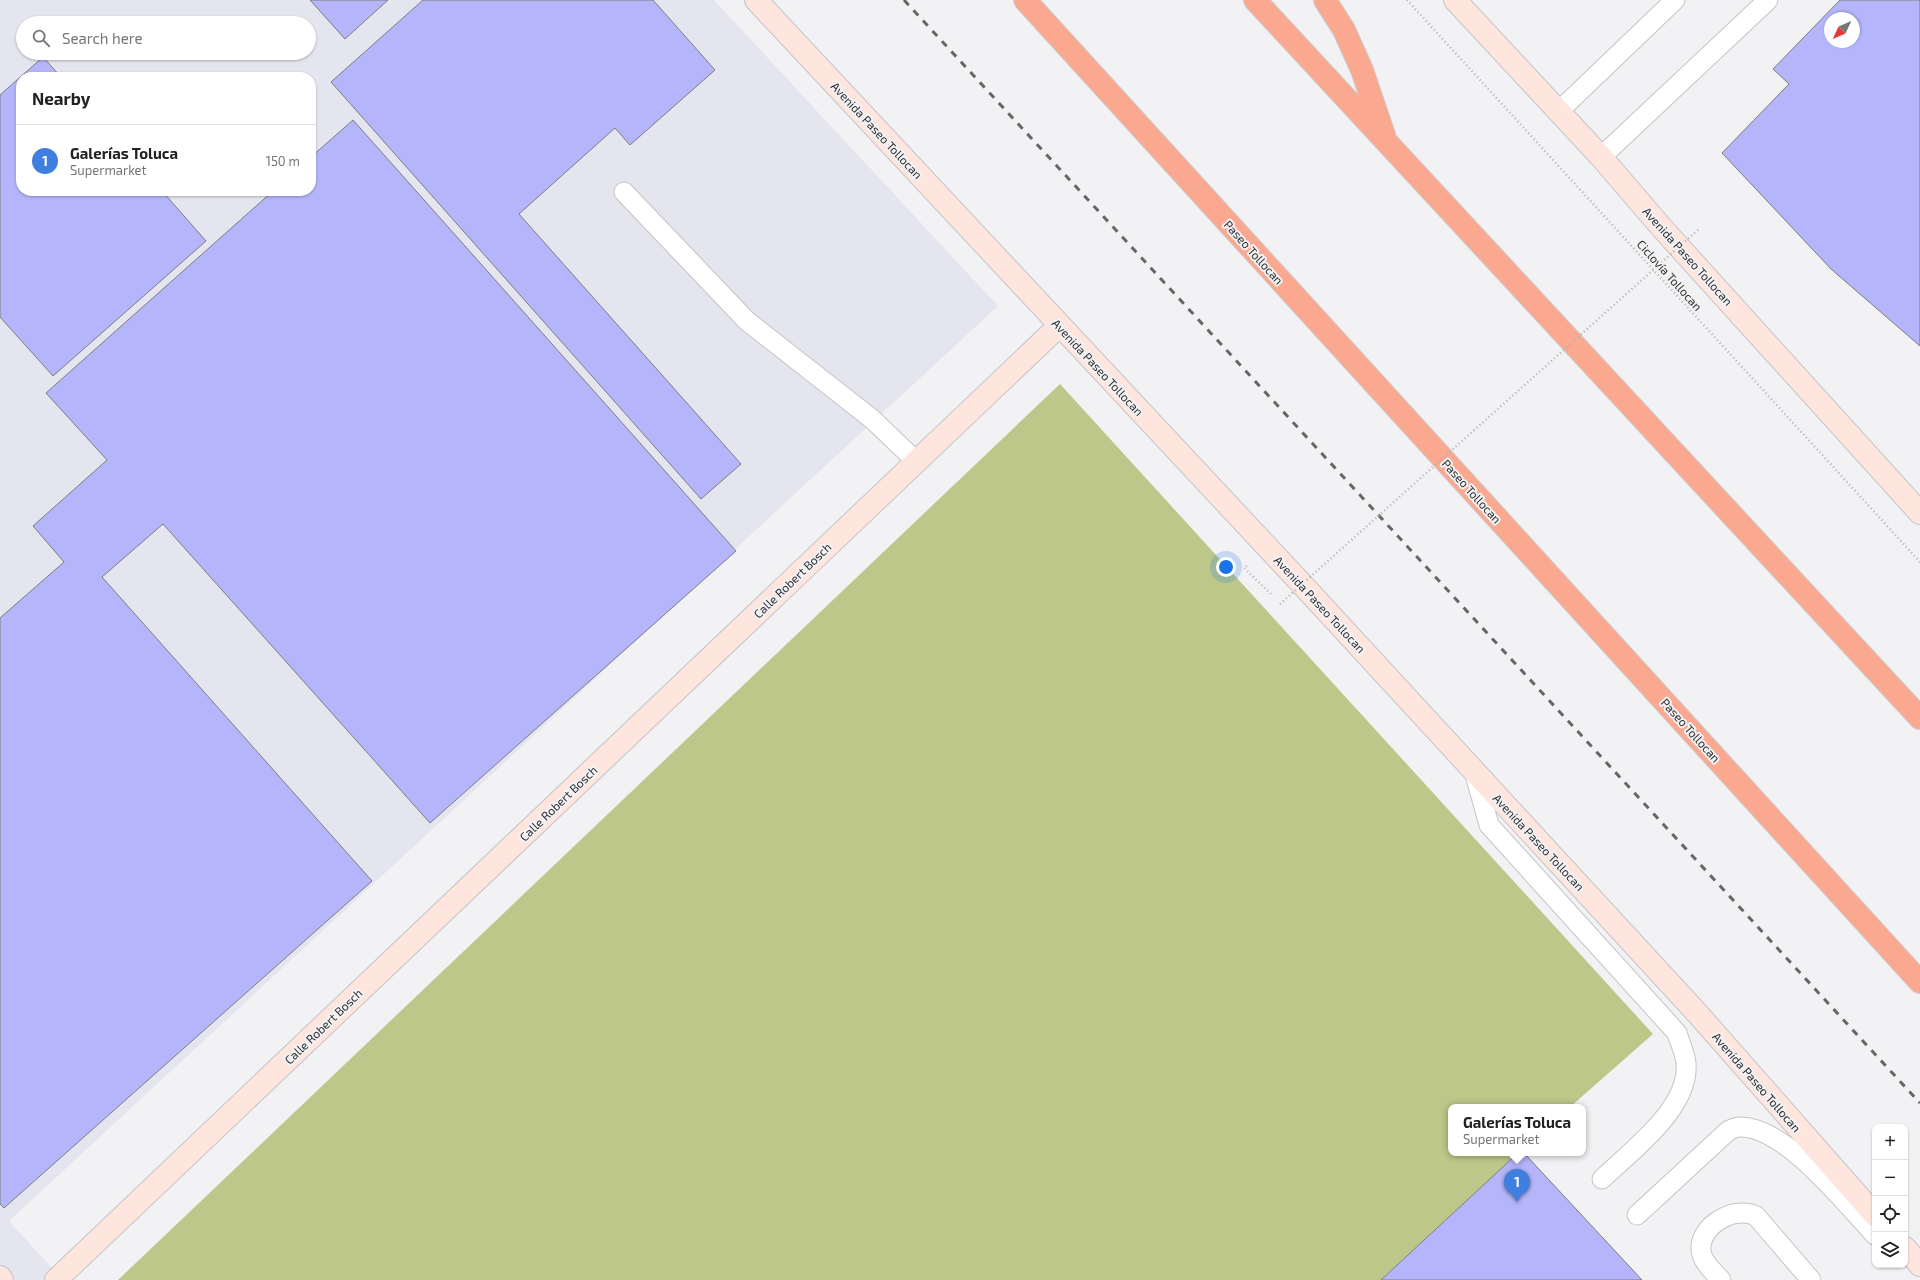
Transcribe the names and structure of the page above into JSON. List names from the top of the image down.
{
  "streets": {
    "highway": ["Paseo Tollocan"],
    "main road": ["Avenida Paseo Tollocan", "Calle Robert Bosch"],
    "path": ["Ciclovía Tollocan"]
  },
  "crossings": [
    ["Avenida Paseo Tollocan", "Calle Robert Bosch"]
  ],
  "north": "bottom left",
  "page": {
    "search": "Search here",
    "heading": "Nearby",
    "list": [
      {
        "mark": "1",
        "name": "Galerías Toluca",
        "note": "Supermarket",
        "value": "150 m"
      }
    ],
    "popup": ["Galerías Toluca", "Supermarket"],
    "map_buttons": ["+", "−"],
    "pins": "1"
  }
}
